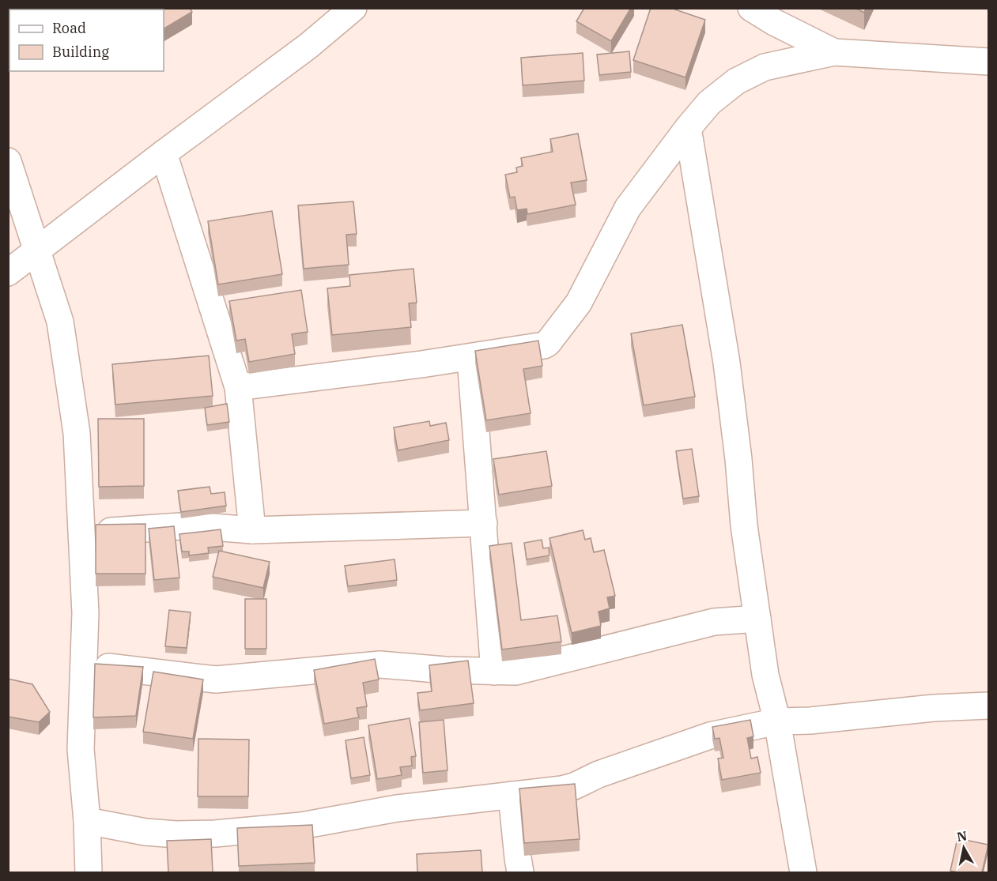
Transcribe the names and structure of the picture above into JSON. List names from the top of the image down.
{
  "legend": ["Road", "Building"],
  "north": "top"
}
